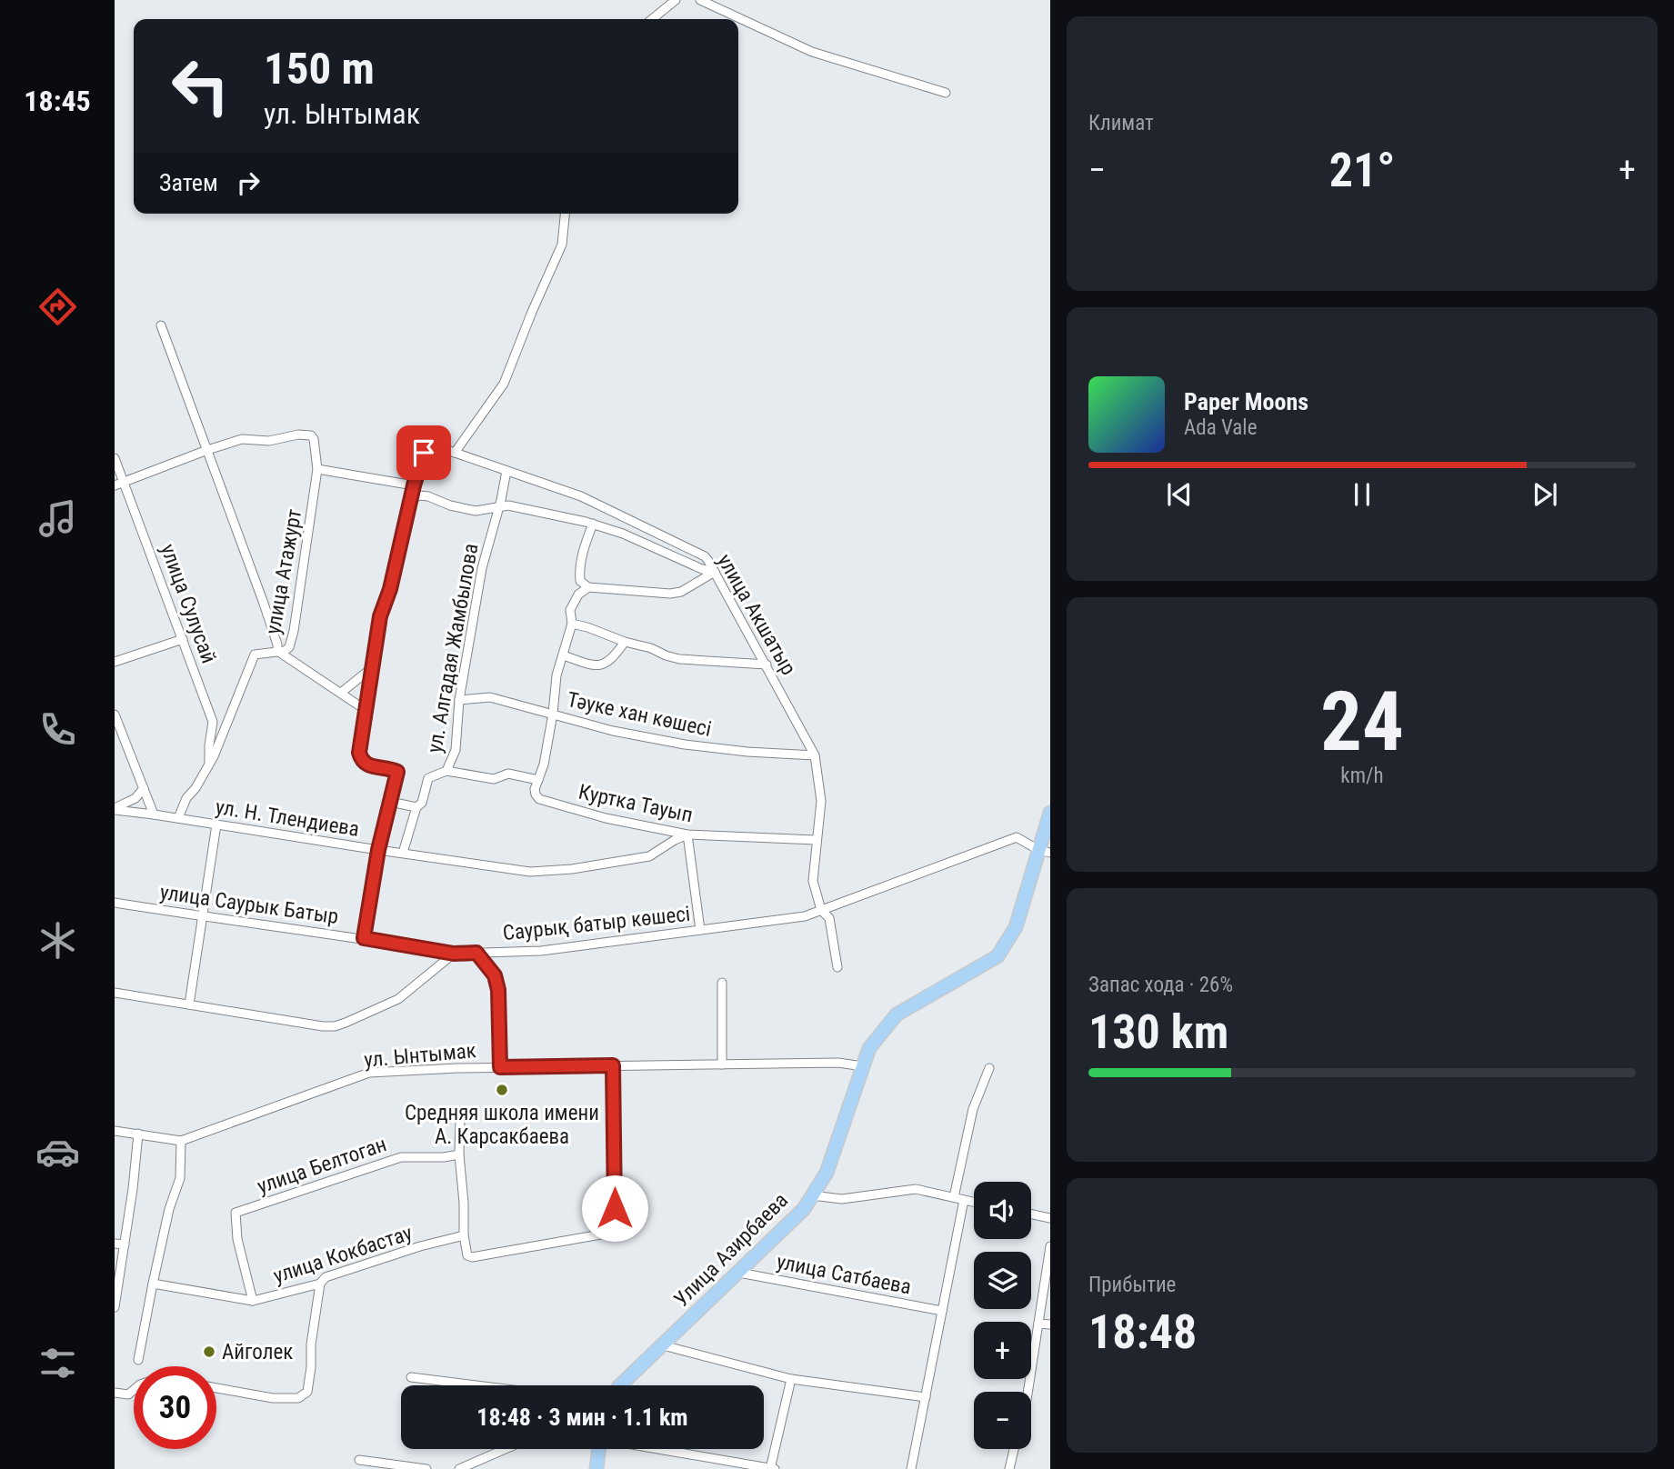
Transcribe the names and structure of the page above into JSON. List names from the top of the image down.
{
  "streets": {
    "main road": ["Улица Азирбаева"],
    "street": [
      "улица Атажурт",
      "улица Сулусай",
      "улица Акшатыр",
      "ул. Алгадая Жамбылова",
      "Тәуке хан көшесі",
      "Куртка Тауып",
      "ул. Н. Тлендиева",
      "улица Саурык Батыр",
      "Саурық батыр көшесі",
      "ул. Ынтымак",
      "улица Белтоган",
      "улица Кокбастау",
      "улица Сатбаева"
    ]
  },
  "crossings": [
    ["улица Атажурт", "улица Сулусай"],
    ["улица Атажурт", "ул. Н. Тлендиева"],
    ["улица Акшатыр", "ул. Алгадая Жамбылова"],
    ["улица Акшатыр", "Тәуке хан көшесі"],
    ["улица Акшатыр", "Куртка Тауып"],
    ["улица Акшатыр", "Саурық батыр көшесі"],
    ["ул. Алгадая Жамбылова", "Тәуке хан көшесі"],
    ["ул. Алгадая Жамбылова", "ул. Н. Тлендиева"],
    ["Куртка Тауып", "ул. Н. Тлендиева"],
    ["улица Саурык Батыр", "Саурық батыр көшесі"],
    ["Саурық батыр көшесі", "Улица Азирбаева"],
    ["ул. Ынтымак", "Улица Азирбаева"],
    ["улица Белтоган", "улица Кокбастау"],
    ["Улица Азирбаева", "улица Сатбаева"]
  ],
  "places": ["Средняя школа имени А. Карсакбаева", "Айголек"],
  "page": {
    "tabs": "18:45",
    "tile": [
      "Климат",
      ["24", "km/h"],
      ["Запас хода · 26%", "130 km"],
      ["Прибытие", "18:48"]
    ],
    "turn": ["150 m", "ул. Ынтымак"],
    "heat": ["−", "21°", "+"],
    "then": "Затем",
    "song": ["Paper Moons", "Ada Vale"],
    "map_buttons": ["+", "−"],
    "limit": "30",
    "trip": "18:48 · 3 мин · 1.1 km"
  }
}
